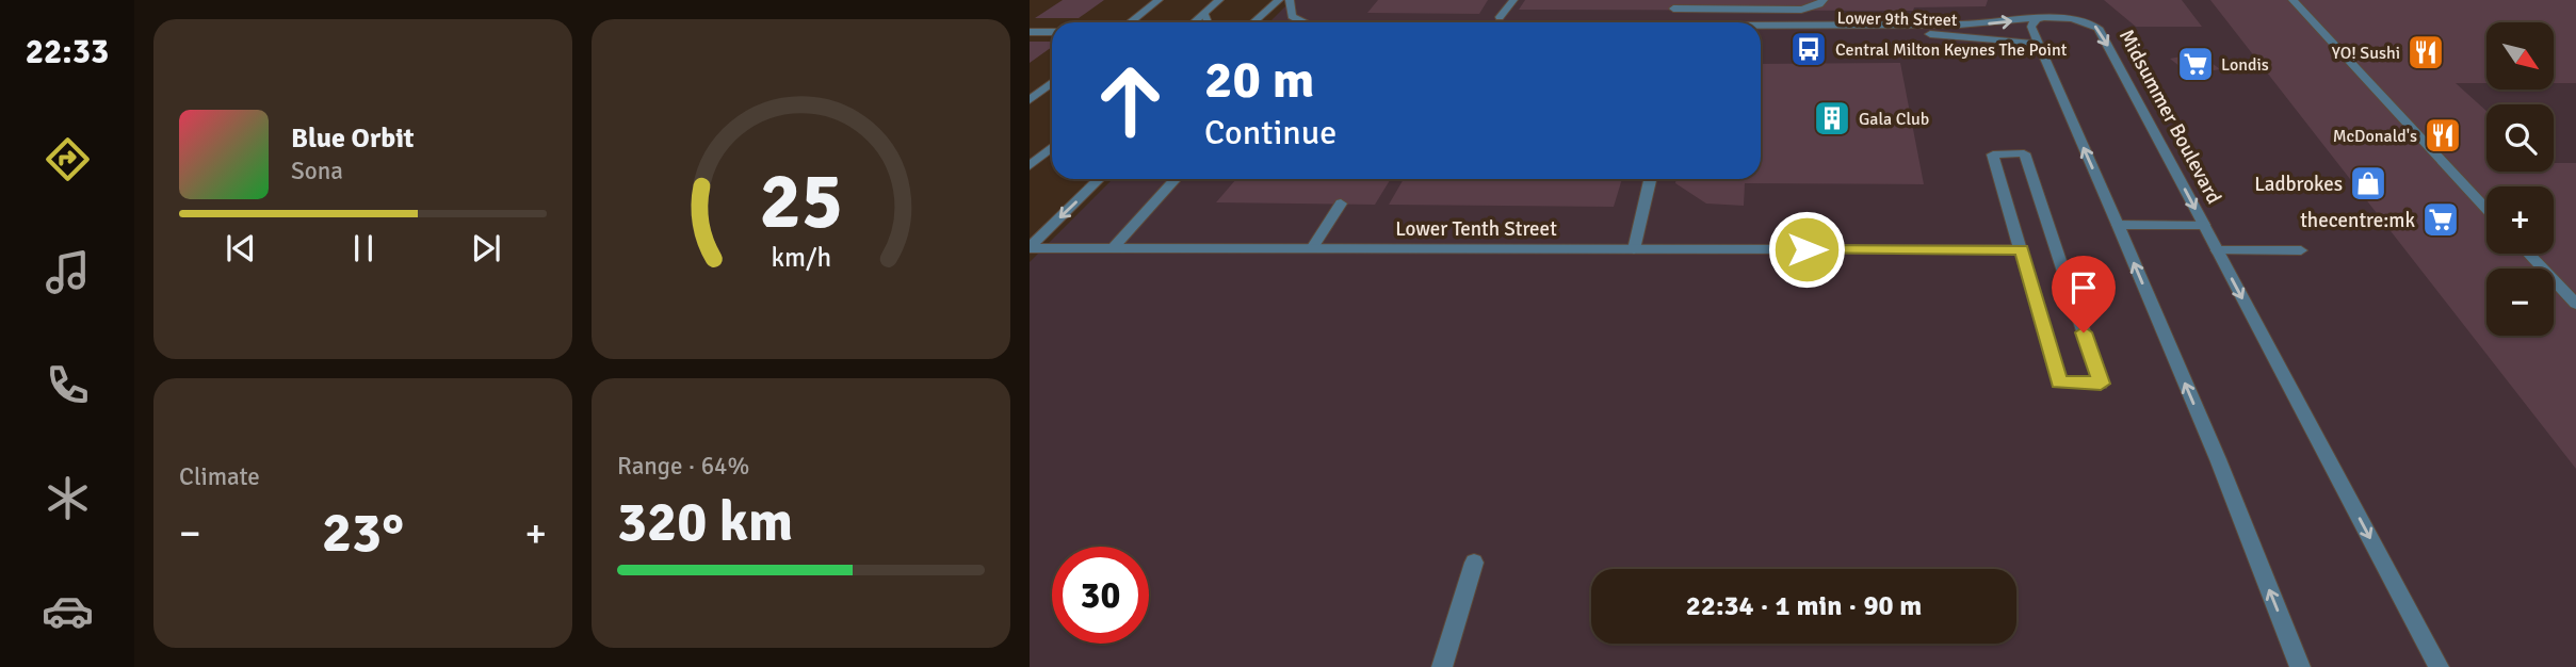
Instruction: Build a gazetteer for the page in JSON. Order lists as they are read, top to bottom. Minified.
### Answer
{"streets":{"street":["Lower 9th Street","Midsummer Boulevard","Lower Tenth Street"]},"crossings":[["Lower 9th Street","Midsummer Boulevard"]],"places":{"bus stop":["Central Milton Keynes The Point"],"restaurant":["YO! Sushi","McDonald's"],"supermarket":["Londis","thecentre:mk"],"building":["Gala Club"],"shop":["Ladbrokes"]},"north":"bottom right","page":{"tabs":"22:33","map_buttons":["+","−"],"turn":["20 m","Continue"],"song":["Blue Orbit","Sona"],"tile":["Climate",["Range · 64%","320 km"]],"heat":["−","23°","+"],"limit":"30","trip":"22:34 · 1 min · 90 m","gauge":["25","km/h"]}}
